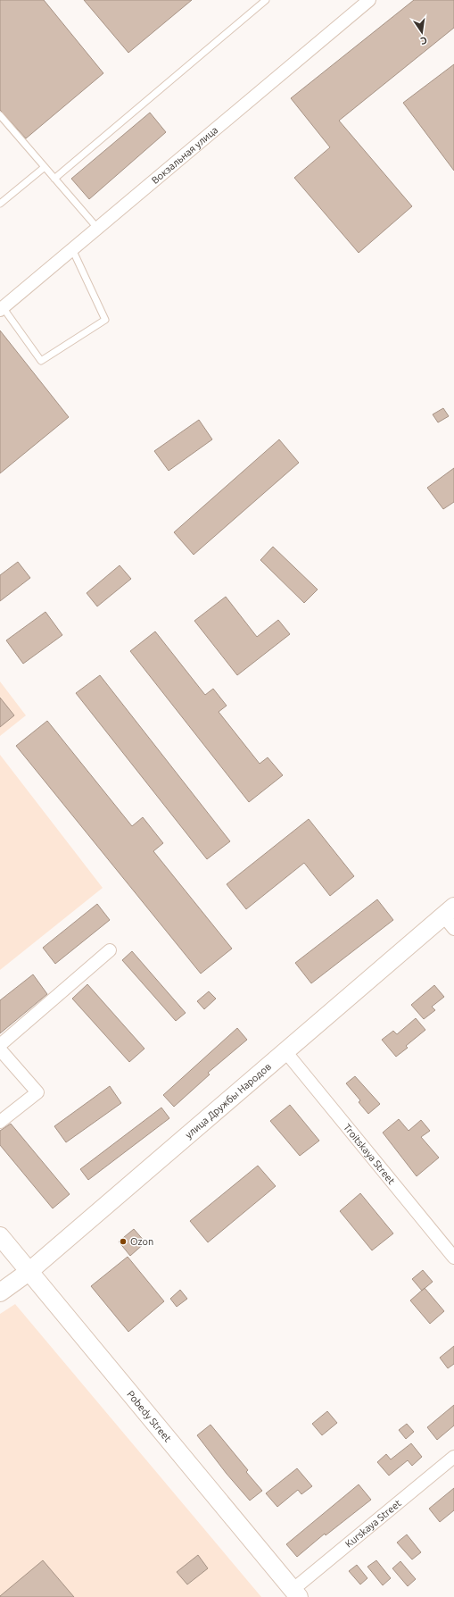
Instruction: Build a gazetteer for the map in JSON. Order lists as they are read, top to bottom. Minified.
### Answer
{"streets":{"street":["Вокзальная улица","улица Дружбы Народов","Troitskaya Street","Pobedy Street","Kurskaya Street"]},"crossings":[["улица Дружбы Народов","Troitskaya Street"],["улица Дружбы Народов","Pobedy Street"],["Pobedy Street","Kurskaya Street"]],"places":["Ozon"],"north":"bottom"}
